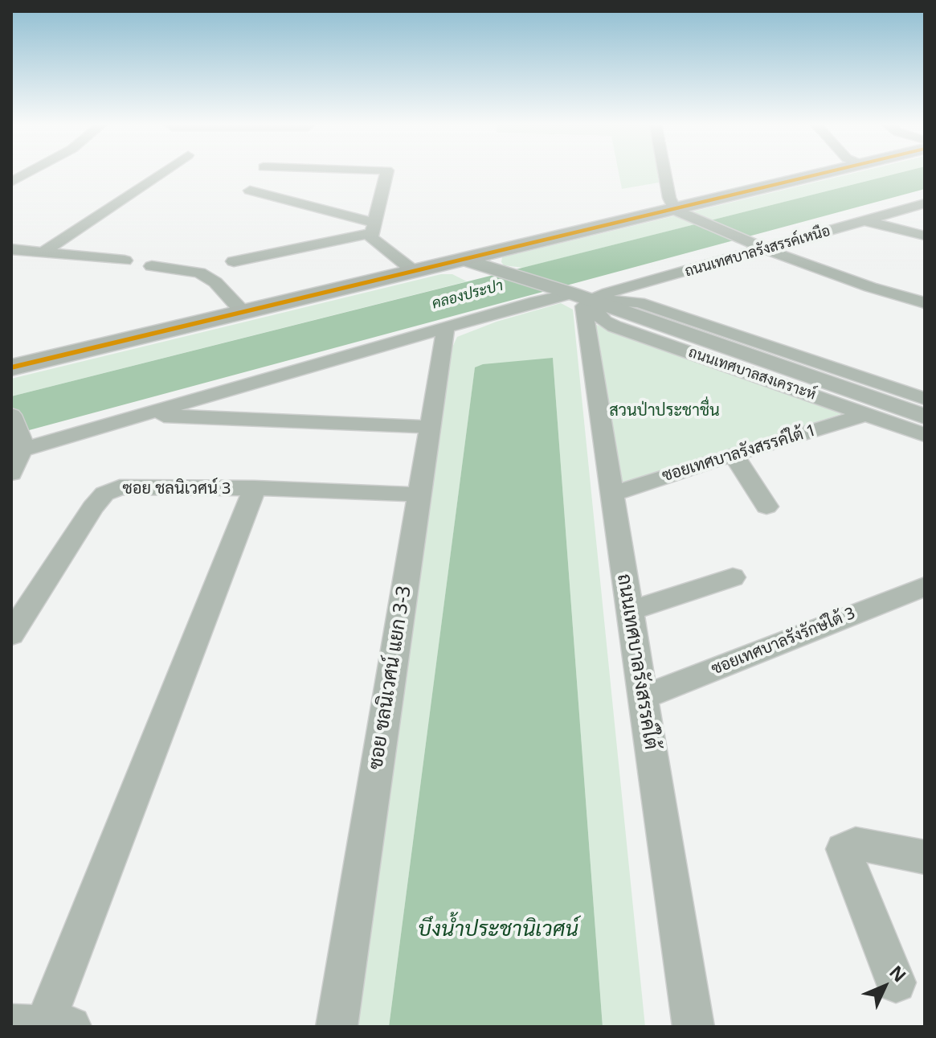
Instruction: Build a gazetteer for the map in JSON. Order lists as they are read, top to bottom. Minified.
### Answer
{"streets":{"street":["ถนนเทศบาลรังสรรค์เหนือ","ถนนเทศบาลสงเคราะห์","ซอยเทศบาลรังสรรค์ใต้ 1","ซอย ชลนิเวศน์ 3","ซอยเทศบาลรังรักษ์ใต้ 3","ถนนเทศบาลรังสรรค์ใต้","ซอย ชลนิเวศน์ แยก 3-3"]},"crossings":[["ถนนเทศบาลรังสรรค์เหนือ","ถนนเทศบาลสงเคราะห์"],["ถนนเทศบาลรังสรรค์เหนือ","ถนนเทศบาลรังสรรค์ใต้"],["ถนนเทศบาลสงเคราะห์","ซอยเทศบาลรังสรรค์ใต้ 1"],["ถนนเทศบาลสงเคราะห์","ถนนเทศบาลรังสรรค์ใต้"],["ซอยเทศบาลรังสรรค์ใต้ 1","ถนนเทศบาลรังสรรค์ใต้"],["ซอย ชลนิเวศน์ 3","ซอย ชลนิเวศน์ แยก 3-3"],["ซอยเทศบาลรังรักษ์ใต้ 3","ถนนเทศบาลรังสรรค์ใต้"]],"water":["คลองประปา","บึงน้ำประชานิเวศน์"],"parks":["สวนป่าประชาชื่น"],"north":"top right"}
